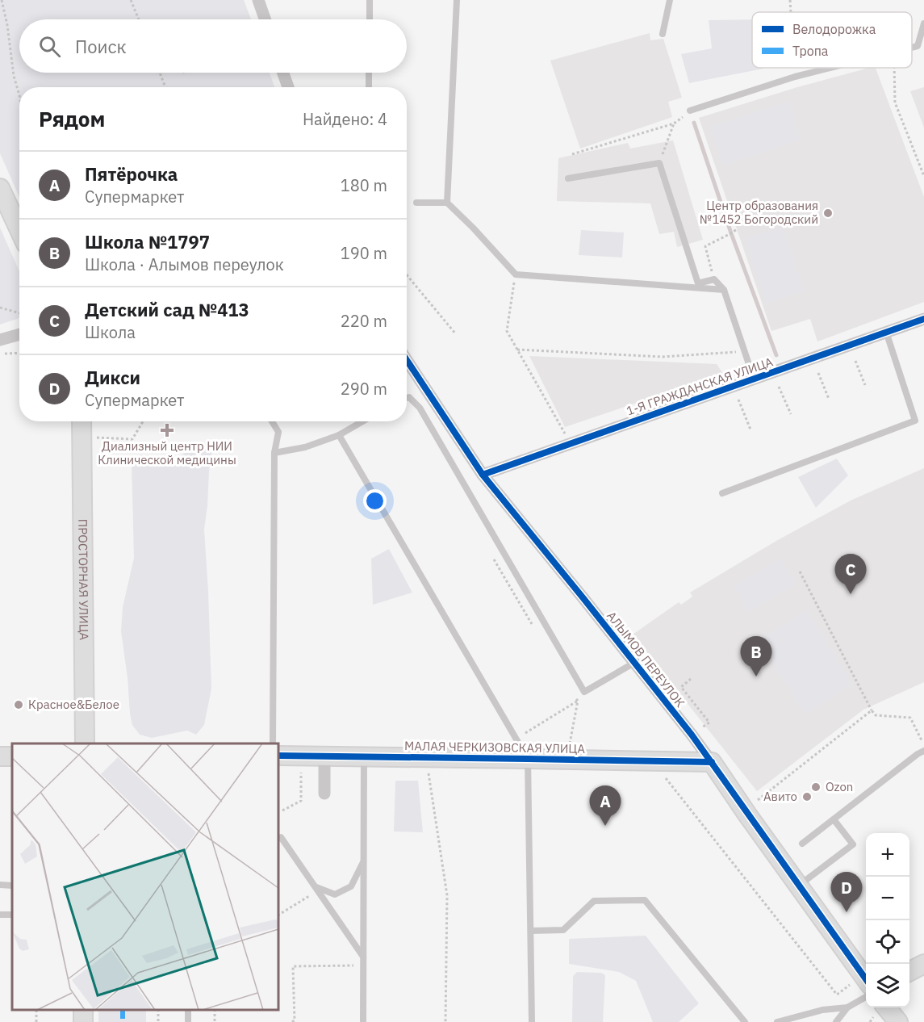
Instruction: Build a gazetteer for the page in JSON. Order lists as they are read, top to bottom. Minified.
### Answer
{"streets":{"street":["1-Я ГРАЖДАНСКАЯ УЛИЦА","ПРОСТОРНАЯ УЛИЦА","АЛЫМОВ ПЕРЕУЛОК","МАЛАЯ ЧЕРКИЗОВСКАЯ УЛИЦА"]},"crossings":[["1-Я ГРАЖДАНСКАЯ УЛИЦА","АЛЫМОВ ПЕРЕУЛОК"],["АЛЫМОВ ПЕРЕУЛОК","МАЛАЯ ЧЕРКИЗОВСКАЯ УЛИЦА"]],"places":{"other":["Центр образования №1452 Богородский","Красное&Белое","Ozon","Авито"],"health":["Диализный центр НИИ Клинической медицины"]},"legend":["Велодорожка","Тропа"],"page":{"search":"Поиск","heading":["Рядом","Найдено: 4"],"list":[{"mark":"A","name":"Пятёрочка","note":"Супермаркет","value":"180 m"},{"mark":"B","name":"Школа №1797","note":"Школа · Алымов переулок","value":"190 m"},{"mark":"C","name":"Детский сад №413","note":"Школа","value":"220 m"},{"mark":"D","name":"Дикси","note":"Супермаркет","value":"290 m"}],"pins":["C","B","A","D"],"map_buttons":["+","−"]}}
